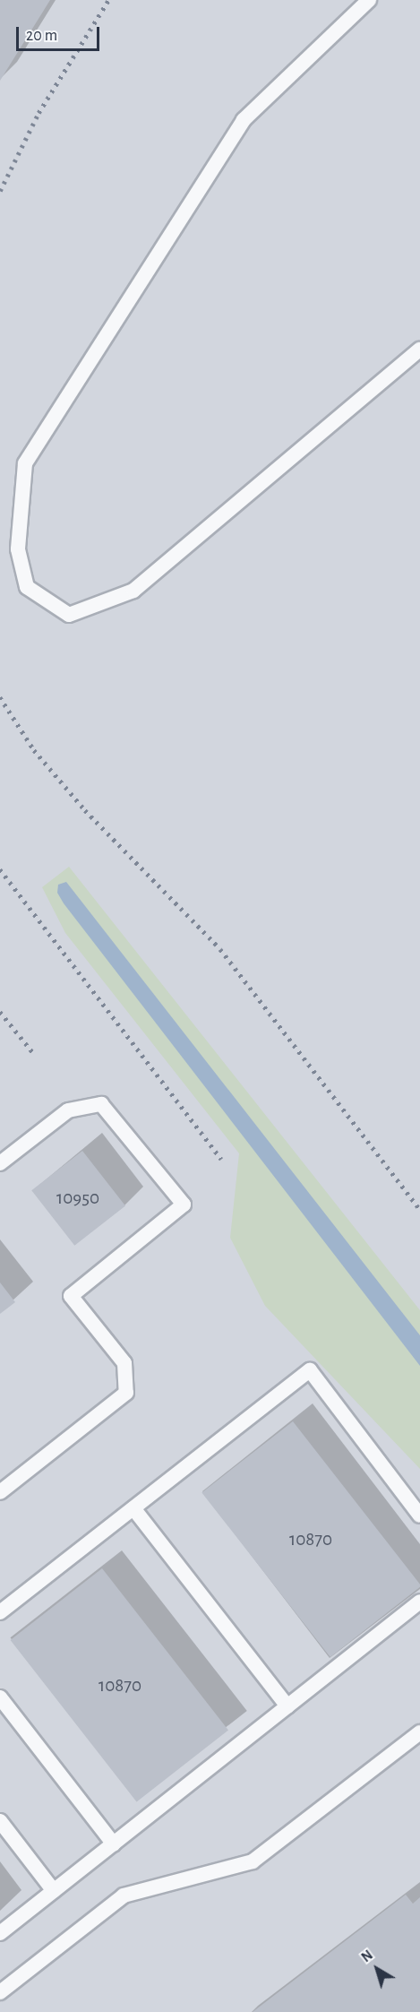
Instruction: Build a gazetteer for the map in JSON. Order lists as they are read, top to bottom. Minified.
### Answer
{"house_numbers":["10950","10870","10870"],"scale_bar":"20 m","north":"top left"}
